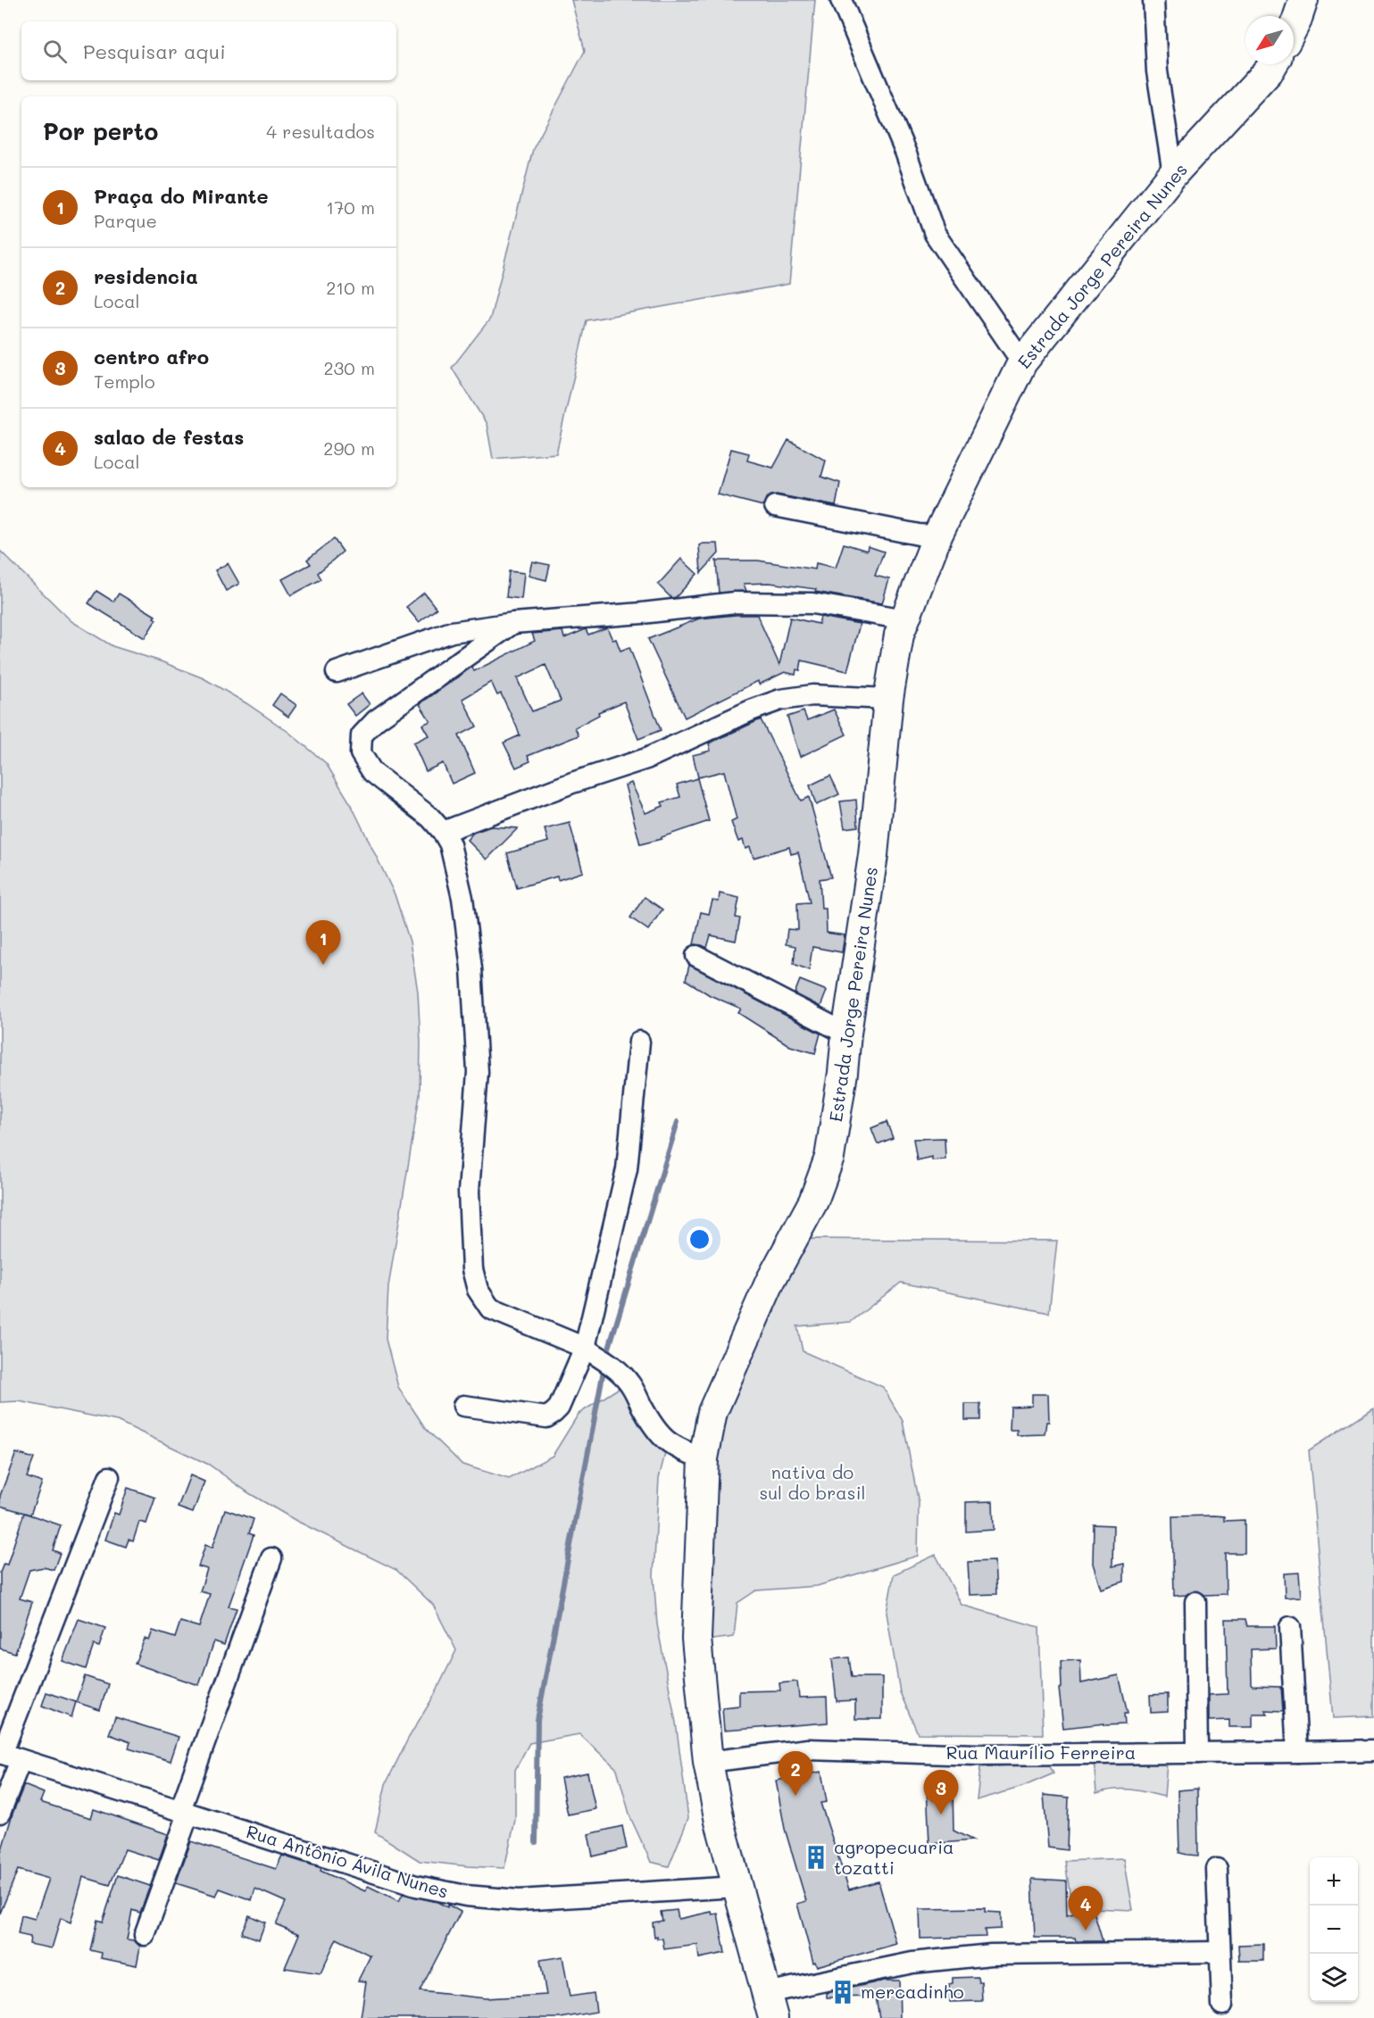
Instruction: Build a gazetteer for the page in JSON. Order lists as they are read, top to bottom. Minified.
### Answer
{"streets":{"street":["Estrada Jorge Pereira Nunes","Rua Maurílio Ferreira","Rua Antônio Ávila Nunes"]},"crossings":[["Estrada Jorge Pereira Nunes","Rua Maurílio Ferreira"],["Estrada Jorge Pereira Nunes","Rua Antônio Ávila Nunes"]],"parks":["nativa do sul do brasil"],"places":{"building":["agropecuaria tozatti","mercadinho"]},"north":"bottom left","page":{"search":"Pesquisar aqui","heading":["Por perto","4 resultados"],"list":[{"mark":"1","name":"Praça do Mirante","note":"Parque","value":"170 m"},{"mark":"2","name":"residencia","note":"Local","value":"210 m"},{"mark":"3","name":"centro afro","note":"Templo","value":"230 m"},{"mark":"4","name":"salao de festas","note":"Local","value":"290 m"}],"pins":["1","2","3","4"],"map_buttons":["+","−"]}}
